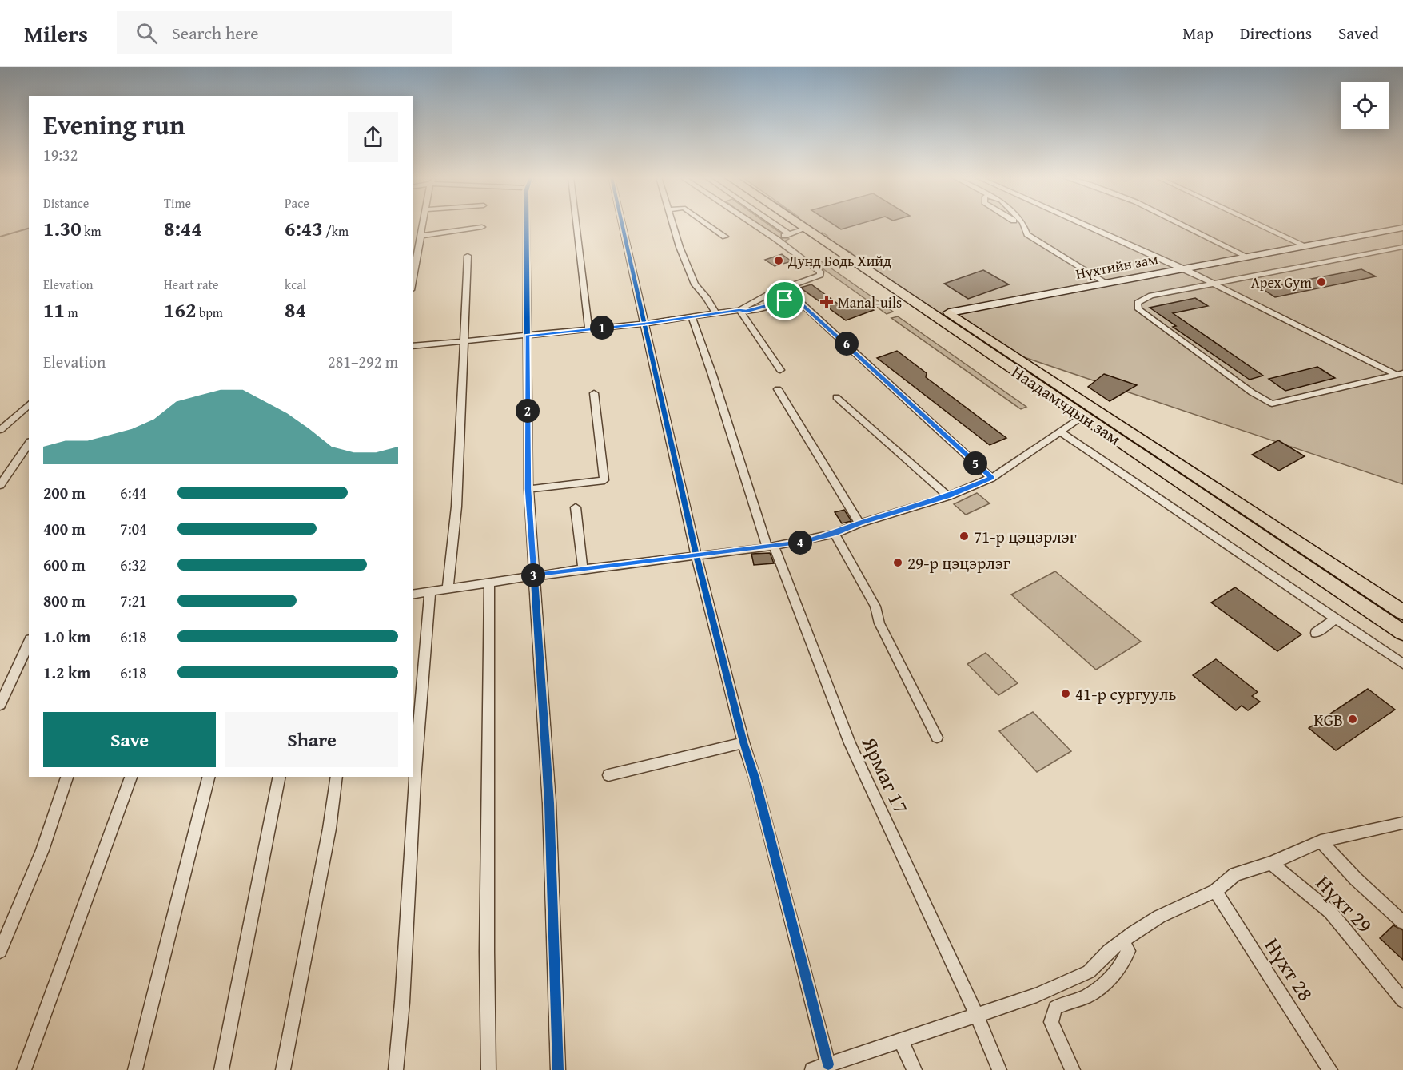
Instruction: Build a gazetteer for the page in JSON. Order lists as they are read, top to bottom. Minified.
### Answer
{"streets":{"highway":["Наадамчдын зам"],"main road":["Нүхтийн зам"],"street":["Ярмаг 17","Нүхт 29","Нүхт 28"]},"crossings":[["Нүхтийн зам","Наадамчдын зам"]],"places":{"other":["Дунд Бодь Хийд","Apex Gym","71-р цэцэрлэг","29-р цэцэрлэг","41-р сургууль","KGB"],"health":["Manal-uils"]},"page":{"header":"Milers","search":"Search here","nav":["Map","Directions","Saved"],"heading":["Evening run","19:32"],"stats":[["Distance","1.30 km"],["Time","8:44"],["Pace","6:43 /km"],["Elevation","11 m"],["Heart rate","162 bpm"],["kcal","84"]],"pins":["1","6","2","5","4","3"],"chart":["Elevation","281–292 m"],"list":[{"name":"200 m","note":"6:44"},{"name":"400 m","note":"7:04"},{"name":"600 m","note":"6:32"},{"name":"800 m","note":"7:21"},{"name":"1.0 km","note":"6:18"},{"name":"1.2 km","note":"6:18"}],"buttons":["Save","Share"]}}
